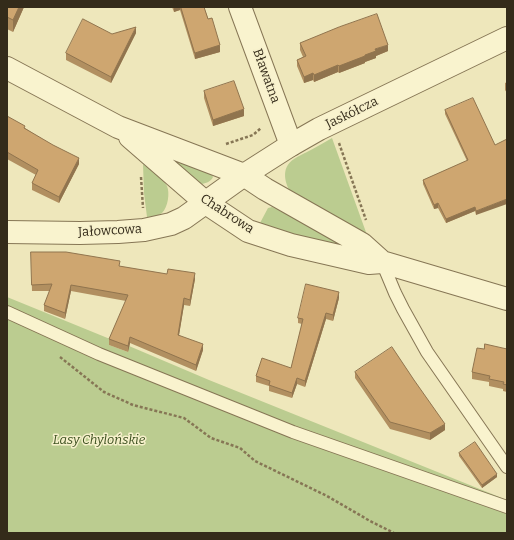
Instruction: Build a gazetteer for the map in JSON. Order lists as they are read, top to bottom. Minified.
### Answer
{"streets":{"street":["Bławatna","Jaskółcza","Chabrowa","Jałowcowa"]},"crossings":[["Bławatna","Jaskółcza"],["Jaskółcza","Chabrowa"],["Jaskółcza","Jałowcowa"],["Chabrowa","Jałowcowa"]],"parks":["Lasy Chylońskie"]}
